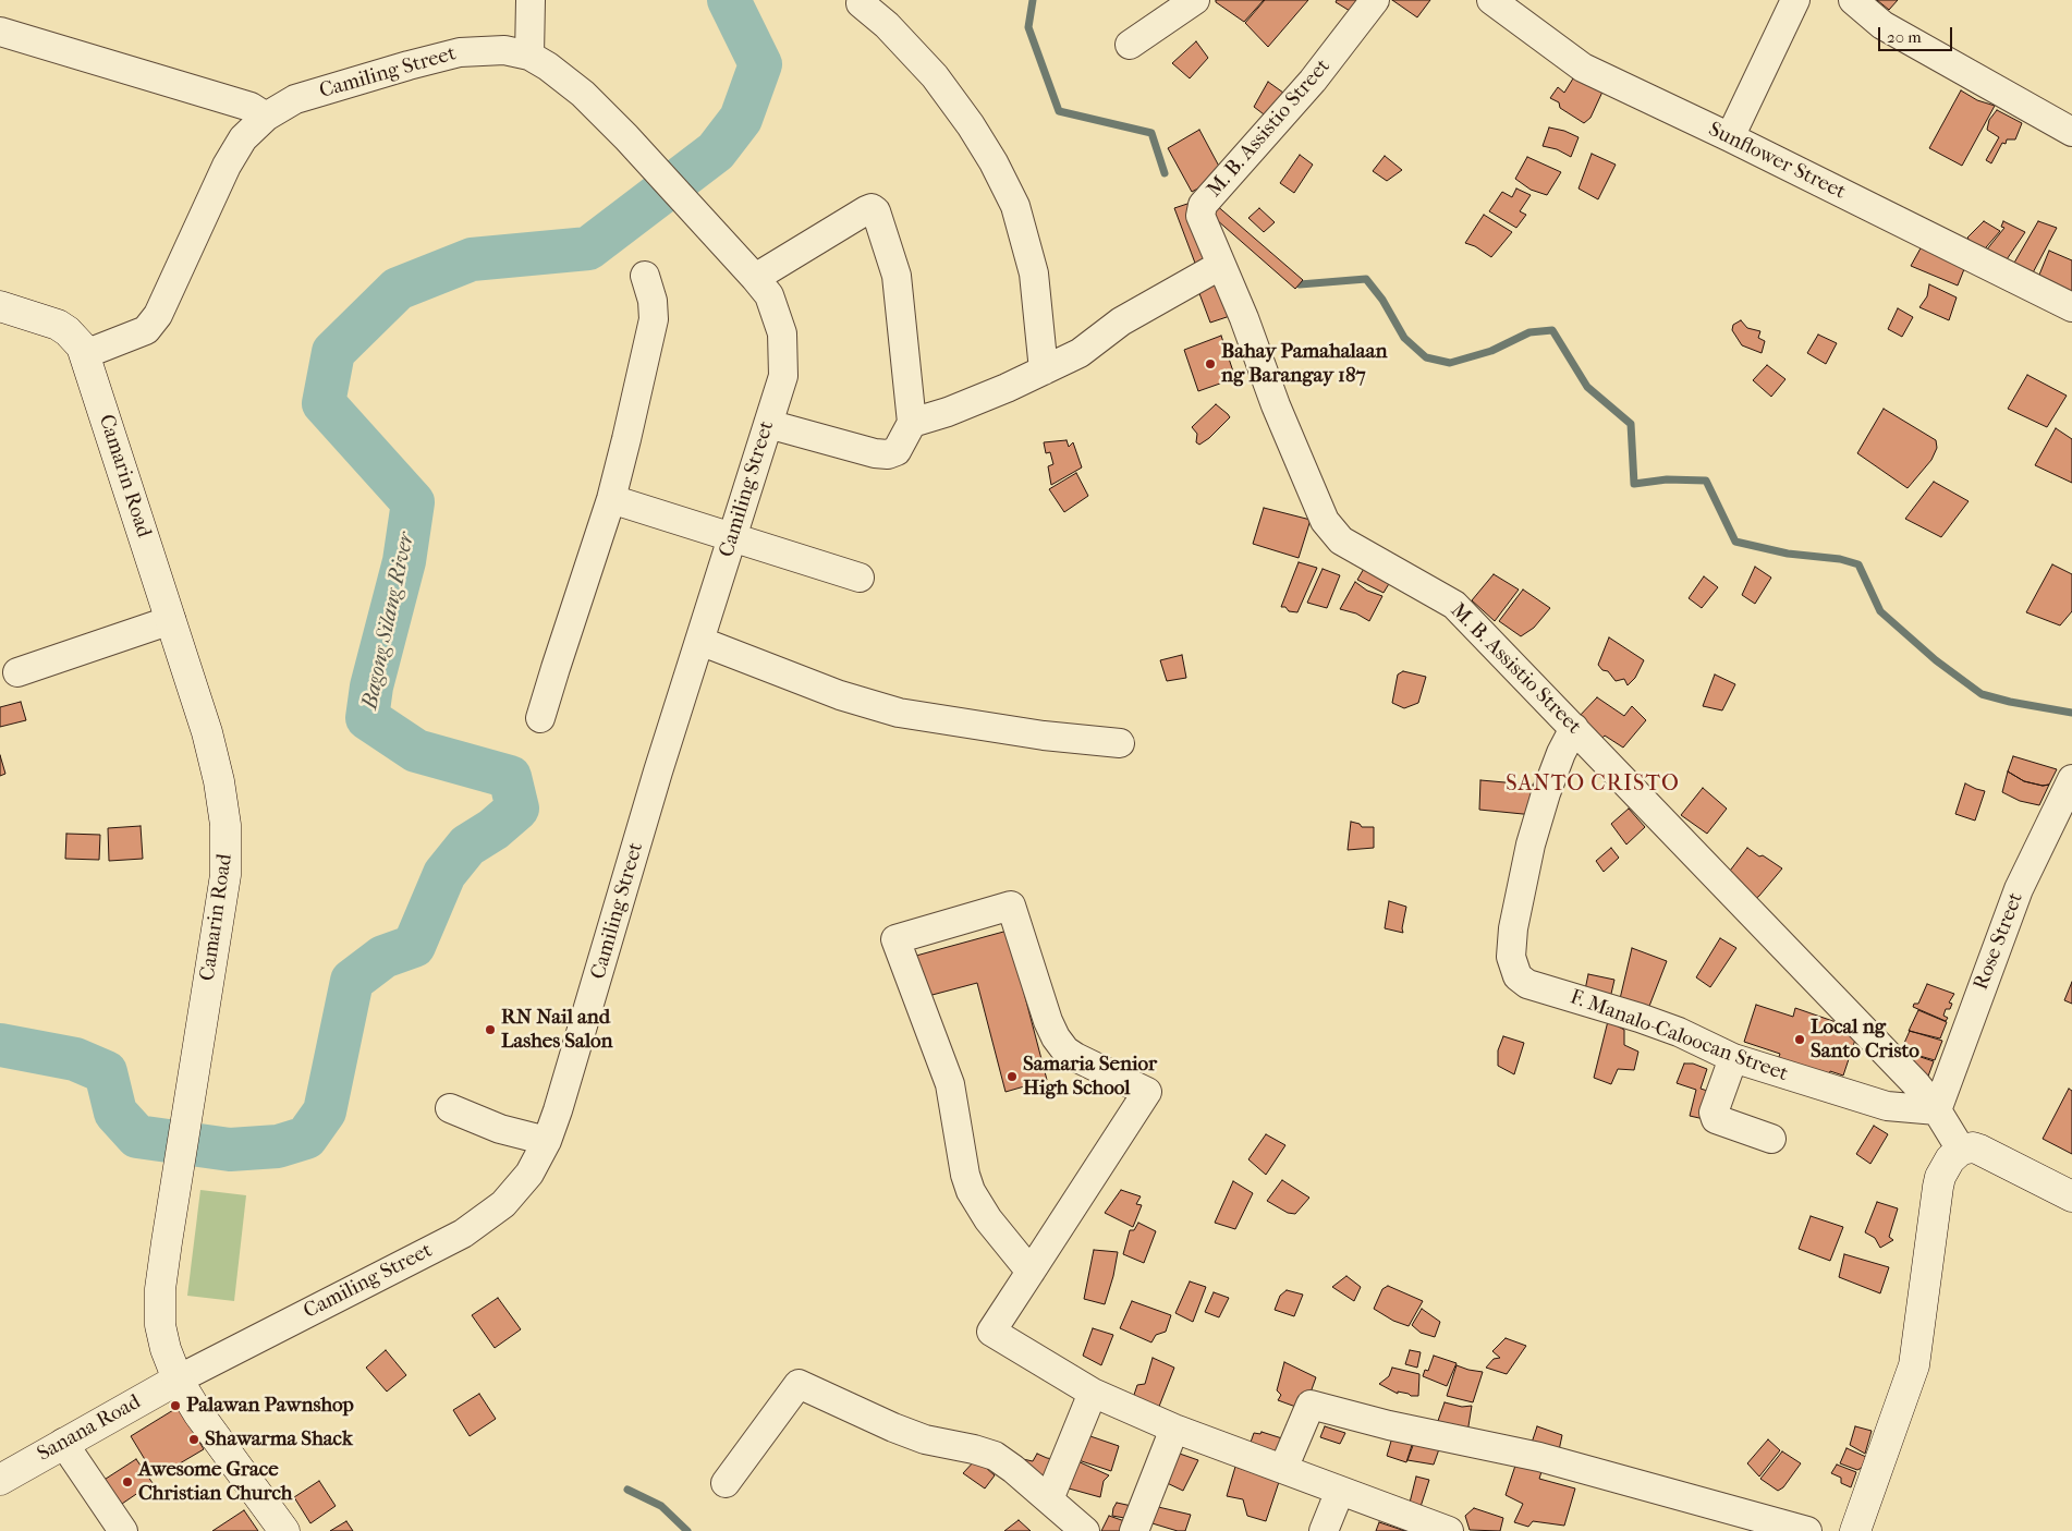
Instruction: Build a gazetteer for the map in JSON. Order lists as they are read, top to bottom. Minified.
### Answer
{"streets":{"main road":["Camarin Road","Sanana Road"],"street":["Camiling Street","M. B. Assistio Street","Sunflower Street","Rose Street","F. Manalo-Caloocan Street"]},"crossings":[["Camiling Street","Camarin Road"],["Camiling Street","Sanana Road"],["M. B. Assistio Street","Rose Street"],["M. B. Assistio Street","F. Manalo-Caloocan Street"],["Camarin Road","Sanana Road"],["Rose Street","F. Manalo-Caloocan Street"]],"districts":["SANTO CRISTO"],"water":["Bagong Silang River"],"places":["Bahay Pamahalaan ng Barangay 187","RN Nail and Lashes Salon","Local ng Santo Cristo","Samaria Senior High School","Palawan Pawnshop","Shawarma Shack","Awesome Grace Christian Church"],"scale_bar":"20 m"}
